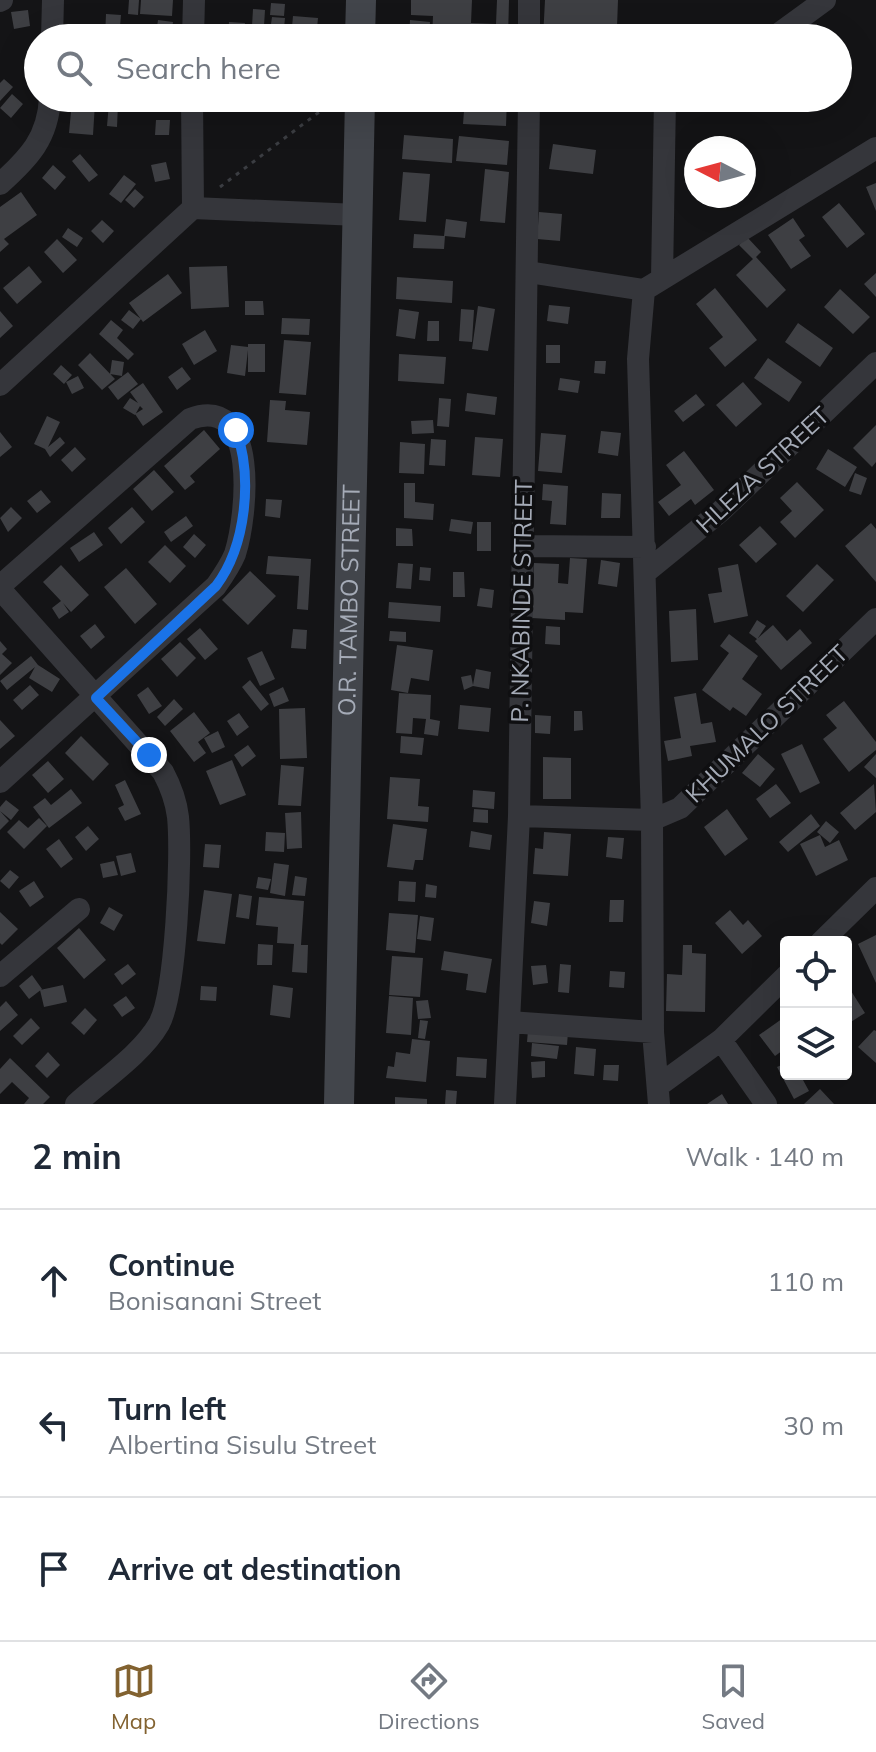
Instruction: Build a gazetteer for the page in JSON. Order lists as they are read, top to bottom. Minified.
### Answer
{"streets":{"street":["HLEZA STREET","O.R. TAMBO STREET","P. NKABINDE STREET","KHUMALO STREET"]},"north":"left","page":{"search":"Search here","heading":["2 min","Walk · 140 m"],"list":[["Continue","Bonisanani Street","110 m"],["Turn left","Albertina Sisulu Street","30 m"],"Arrive at destination"],"nav":["Map","Directions","Saved"]}}
